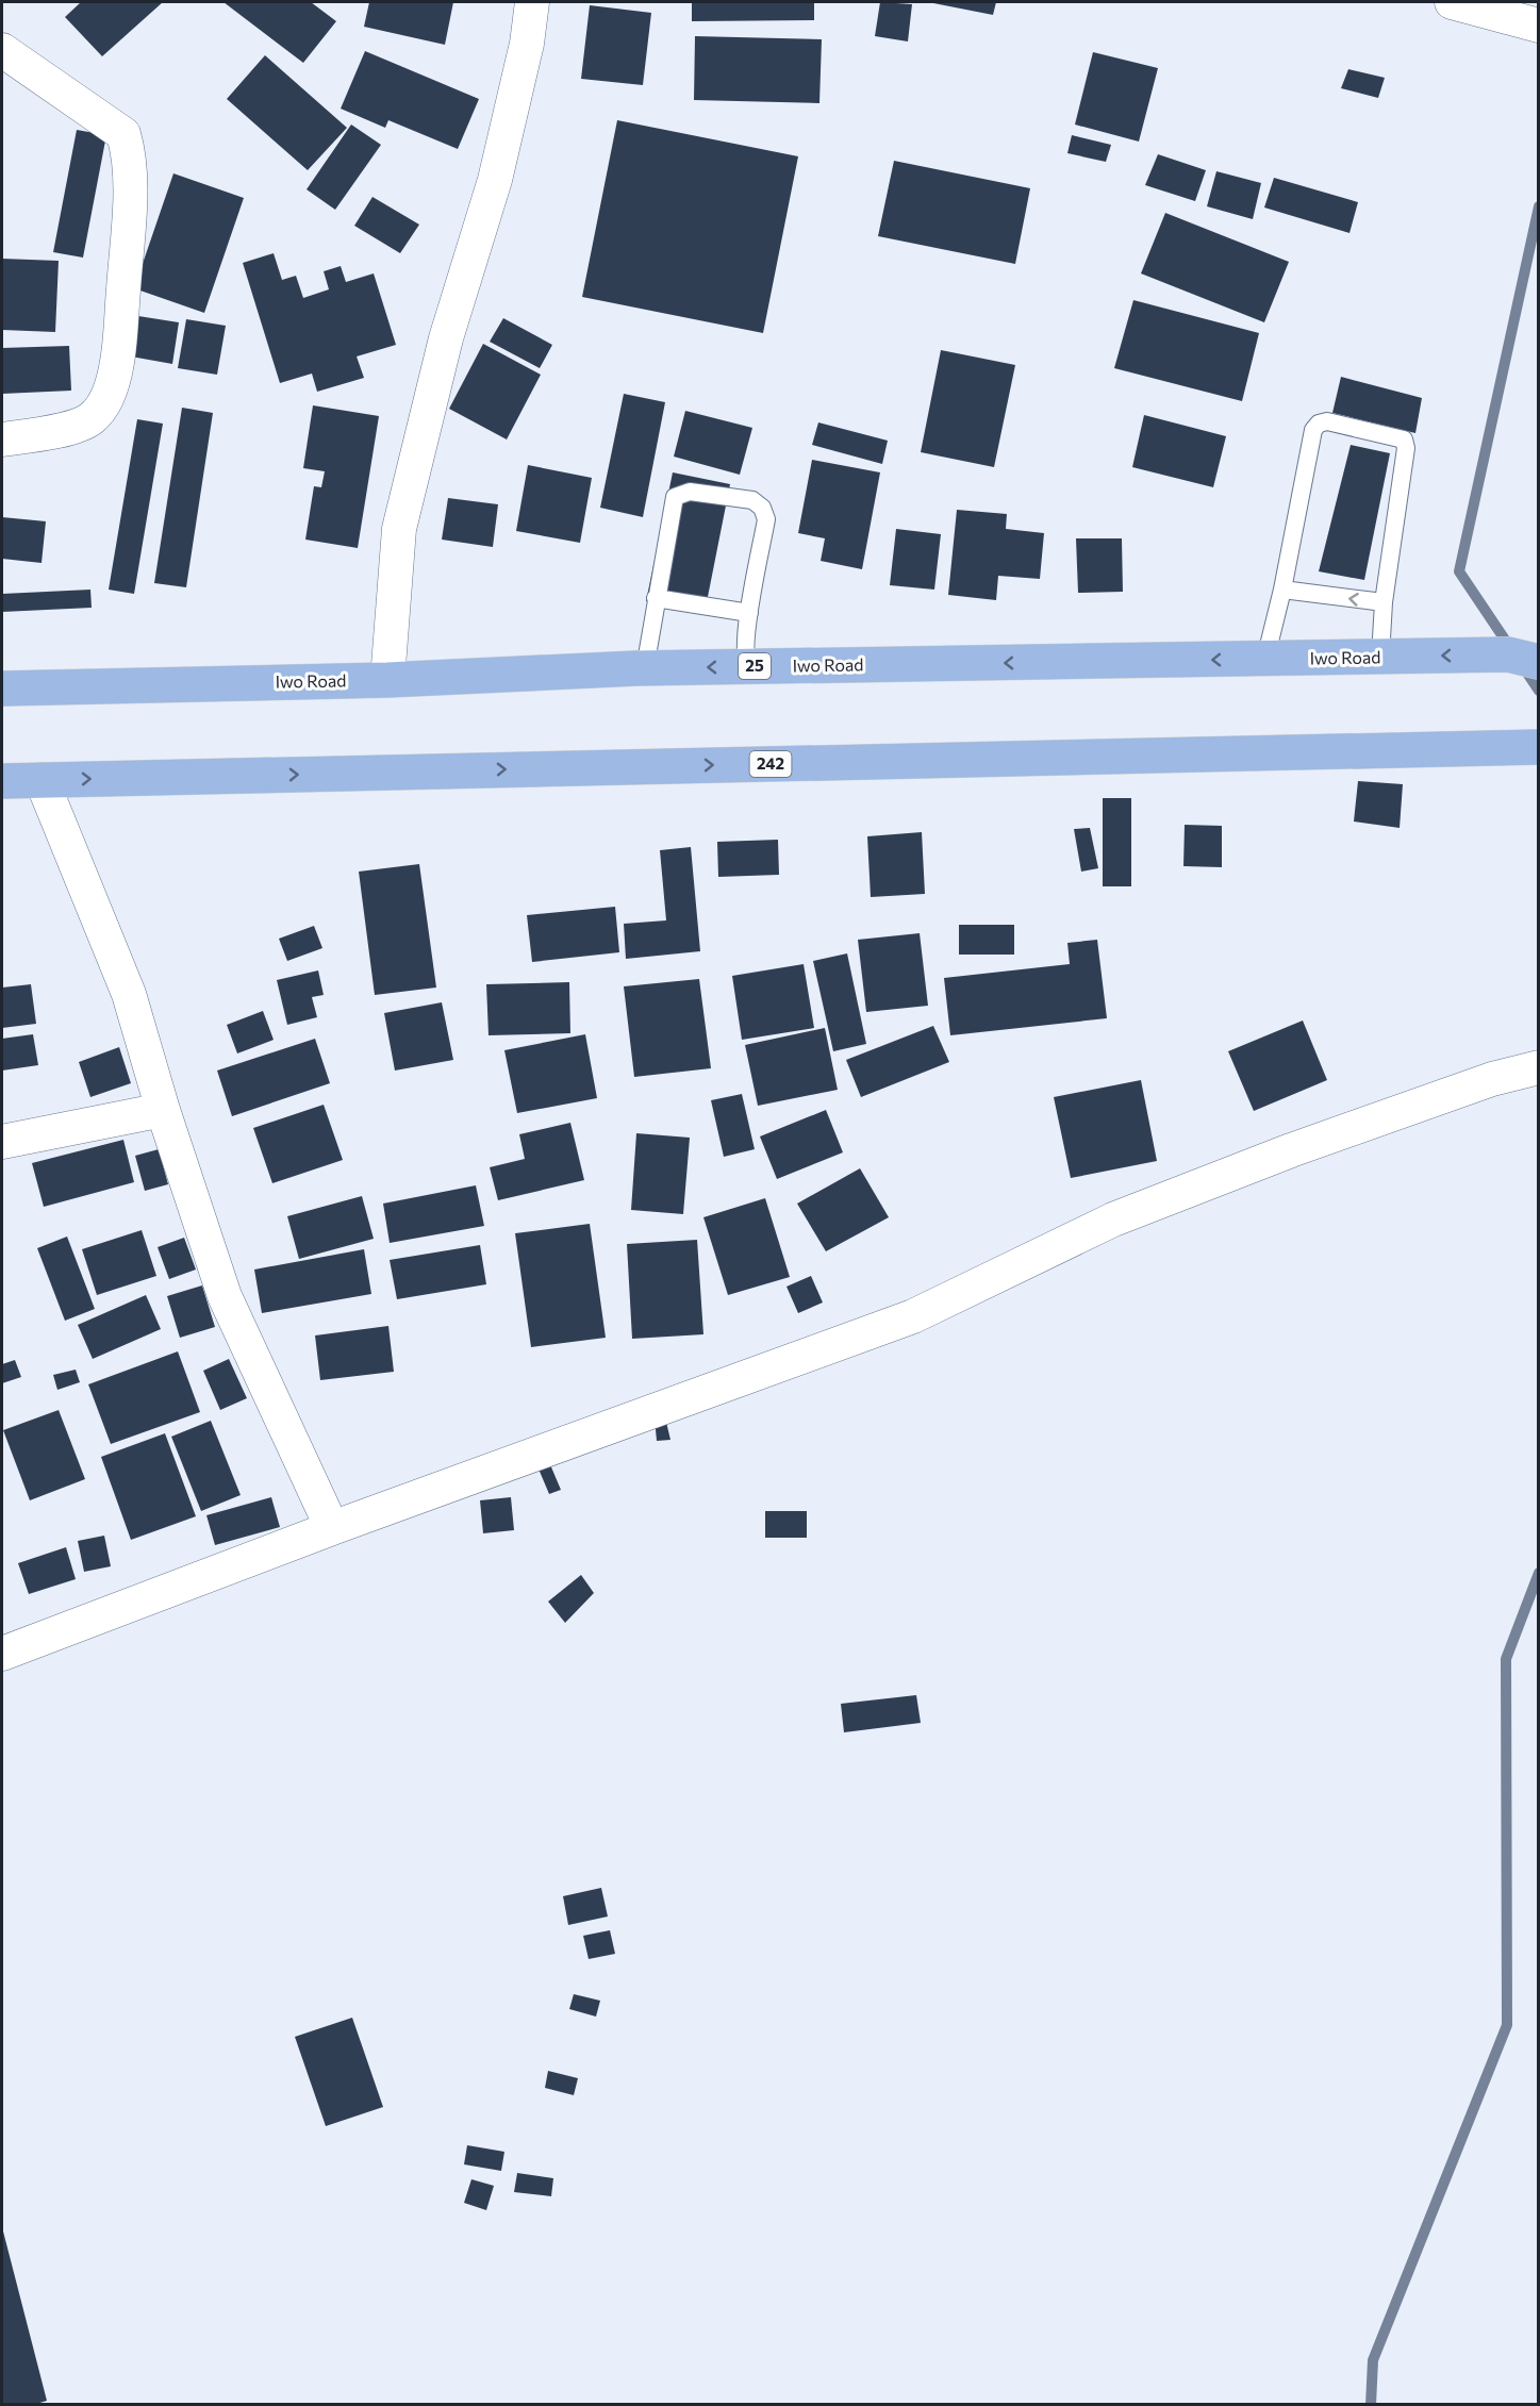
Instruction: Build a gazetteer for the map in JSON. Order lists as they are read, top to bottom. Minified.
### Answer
{"streets":{"main road":["Iwo Road","25","242"]}}
